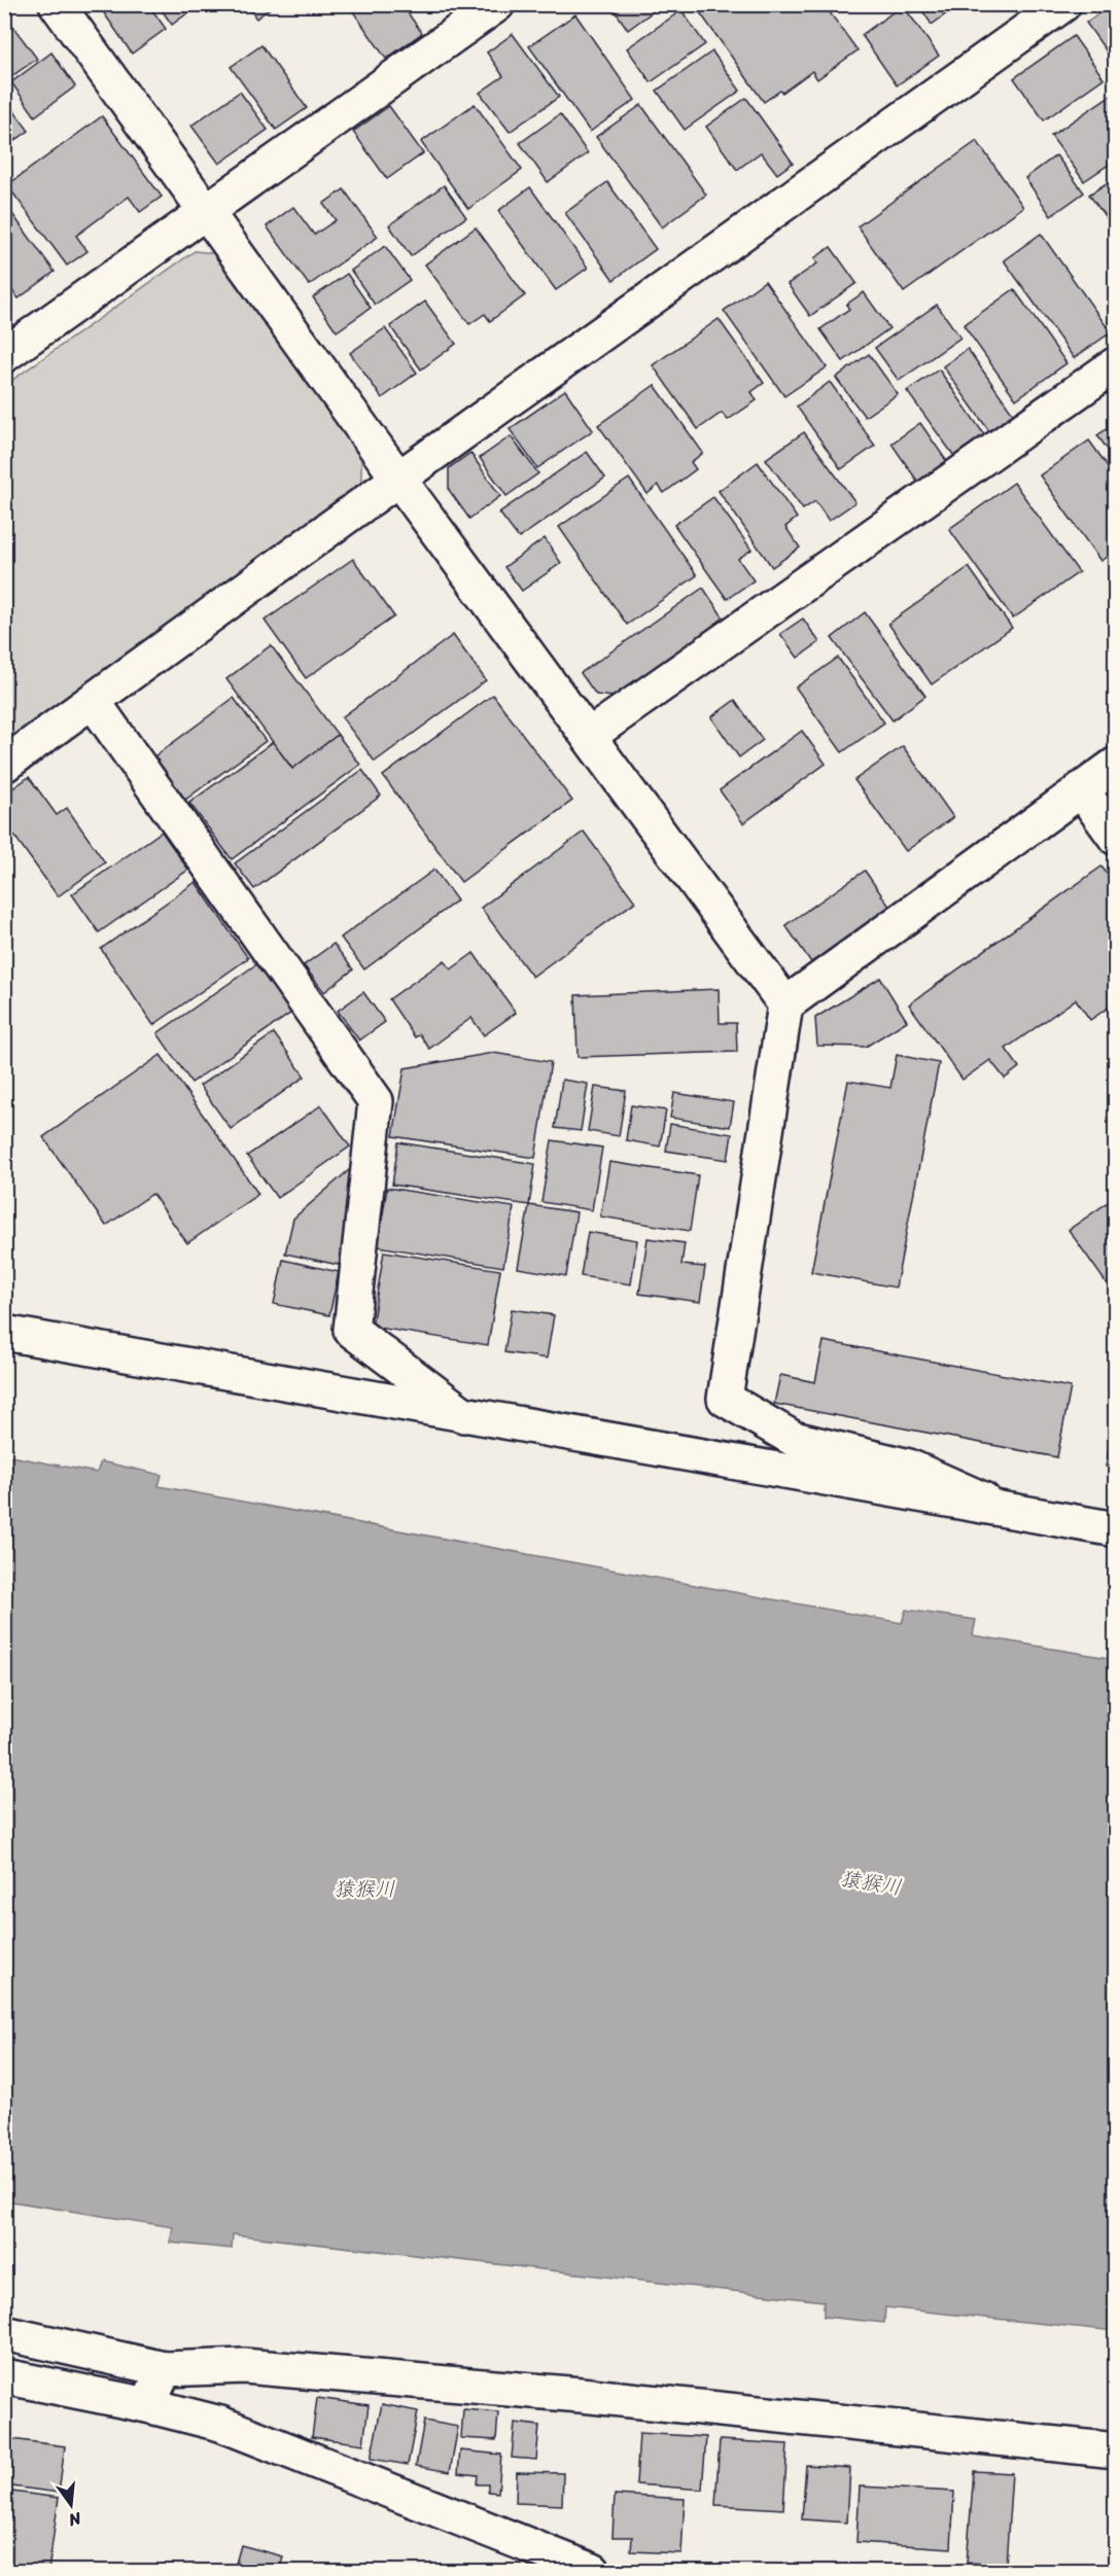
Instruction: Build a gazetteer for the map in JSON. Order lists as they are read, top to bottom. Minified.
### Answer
{"water":["猿猴川"],"north":"bottom"}
